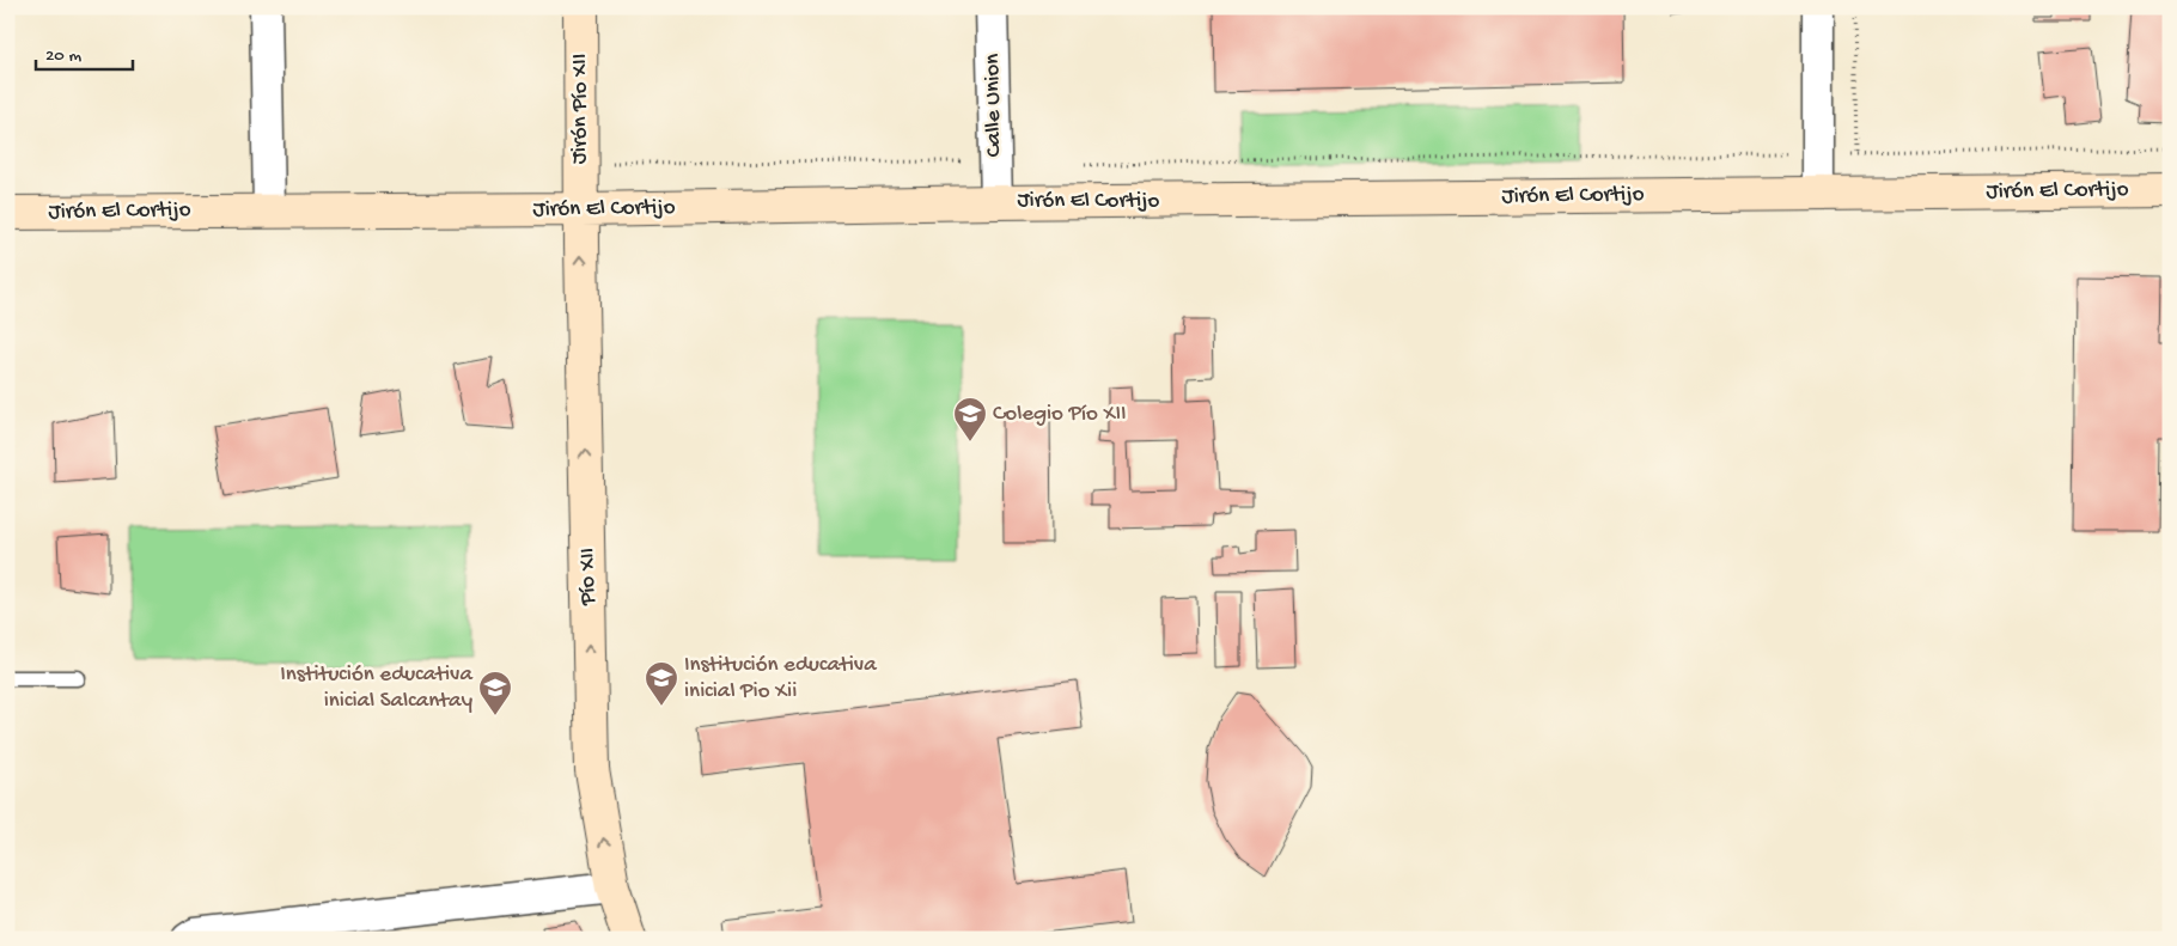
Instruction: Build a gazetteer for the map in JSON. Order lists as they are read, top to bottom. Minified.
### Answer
{"streets":{"street":["Calle Union","Jirón Pío XII","Jirón El Cortijo","Pío XII"]},"crossings":[["Calle Union","Jirón El Cortijo"],["Jirón Pío XII","Jirón El Cortijo"],["Jirón Pío XII","Pío XII"],["Jirón El Cortijo","Pío XII"]],"one_way":["Pío XII"],"places":{"school or university":["Colegio Pío XII","Institución educativa inicial Pio Xii","Institución educativa inicial Salcantay"]},"scale_bar":"20 m"}
